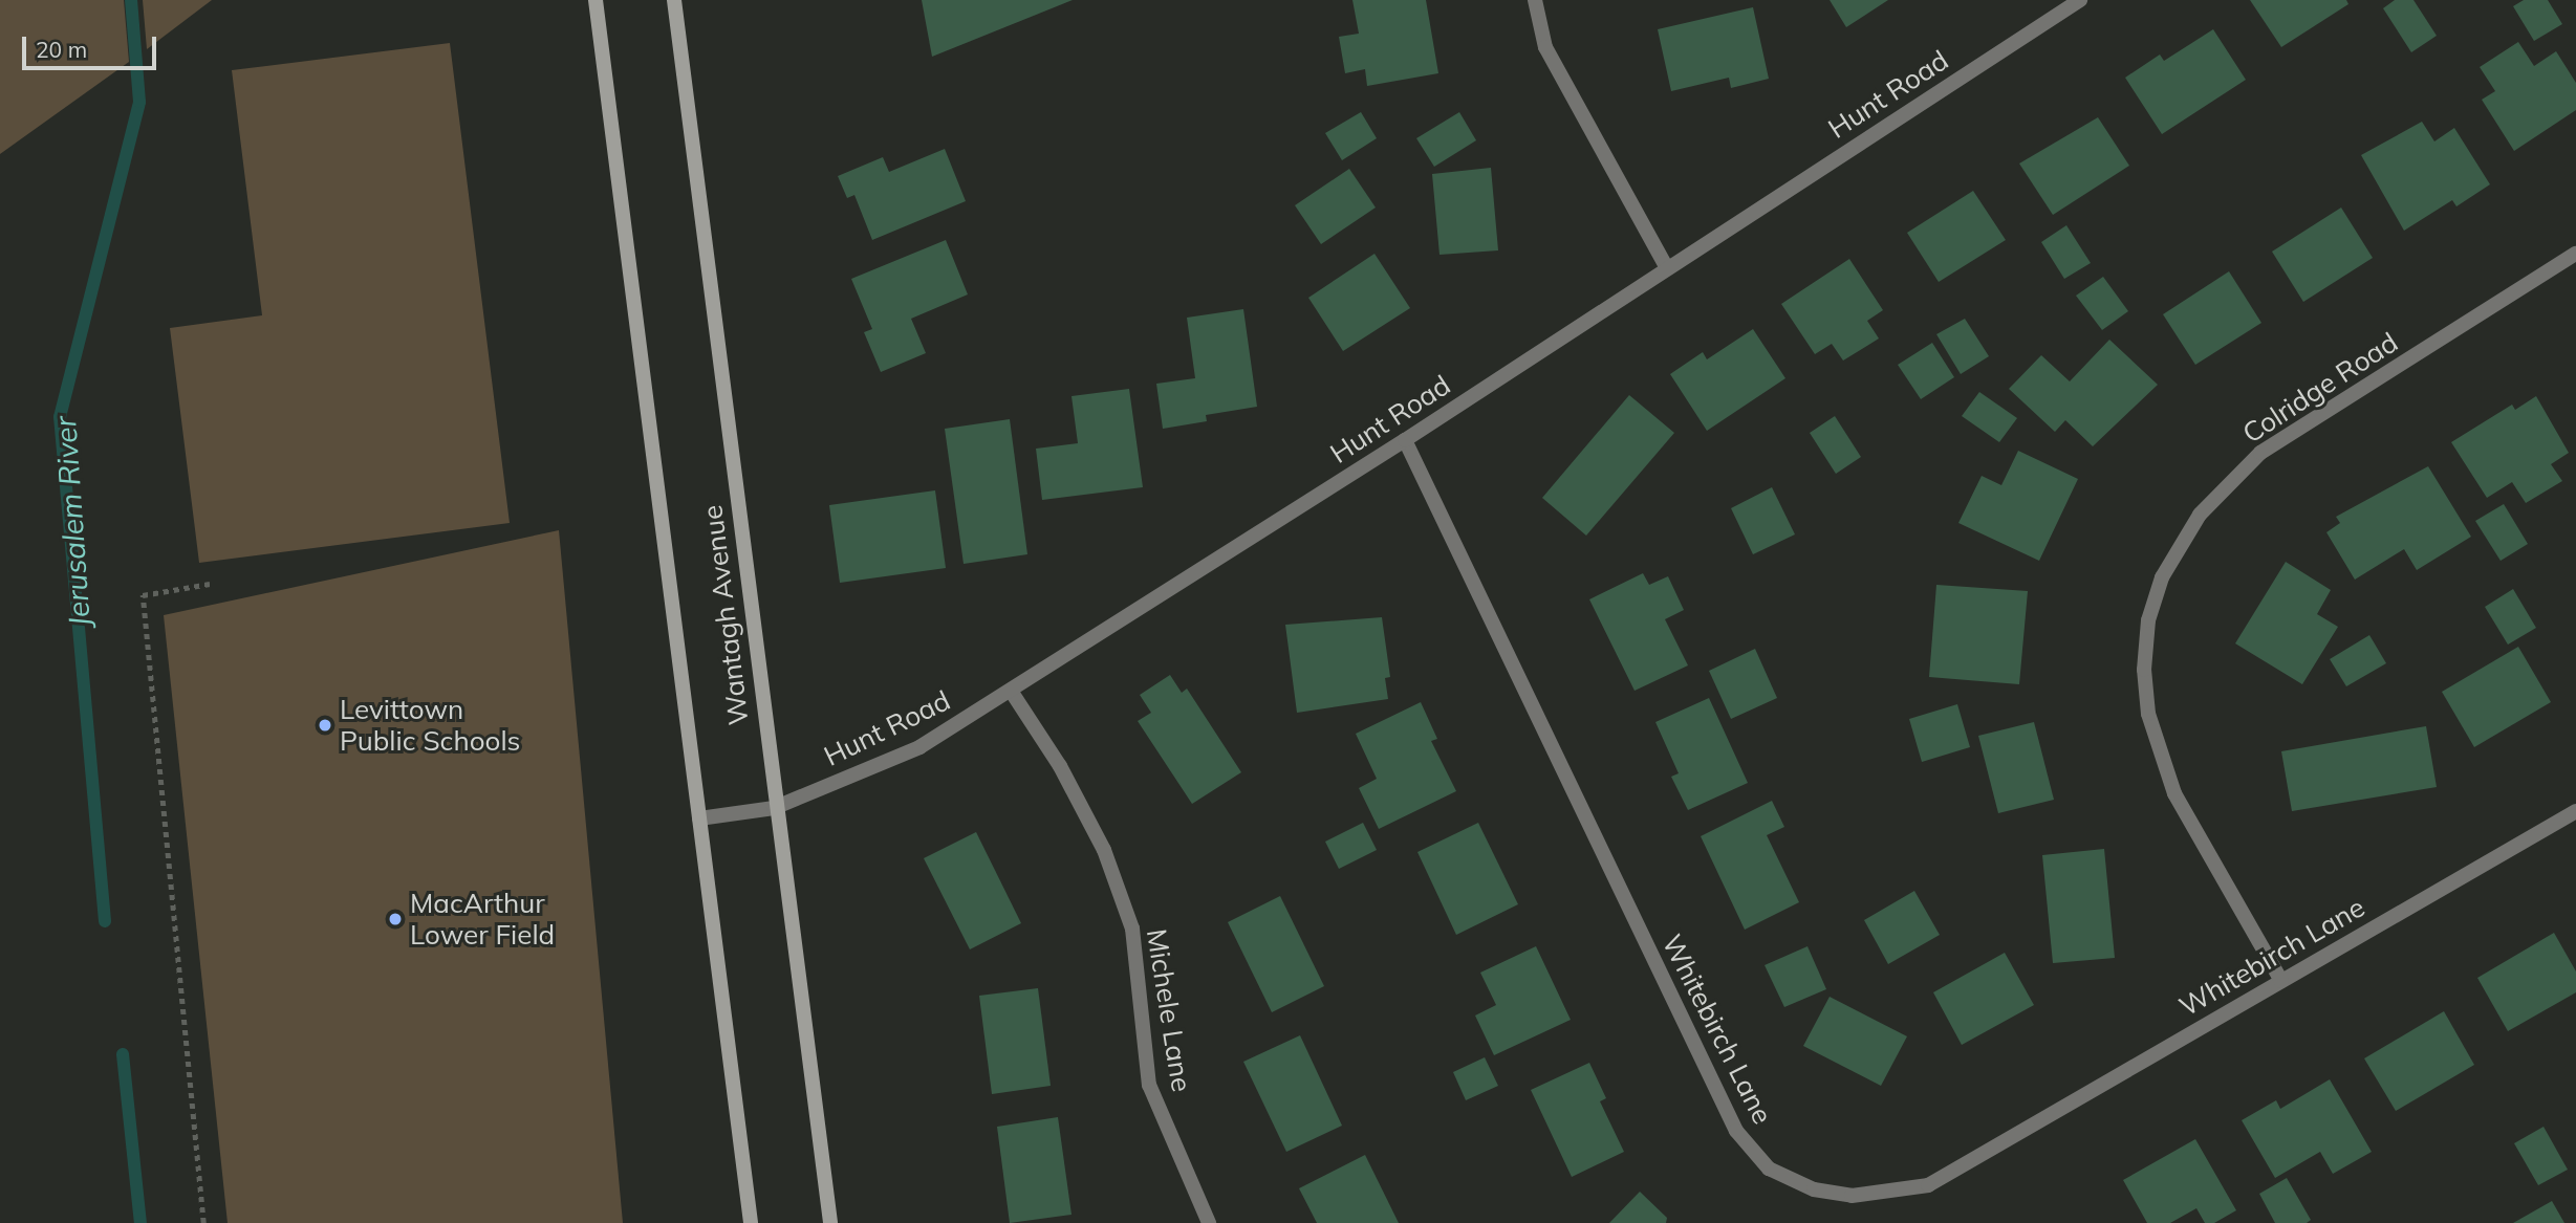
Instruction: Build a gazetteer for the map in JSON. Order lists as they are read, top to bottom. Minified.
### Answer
{"streets":{"main road":["Wantagh Avenue"],"street":["Hunt Road","Colridge Road","Whitebirch Lane","Michele Lane"]},"crossings":[["Hunt Road","Wantagh Avenue"],["Hunt Road","Whitebirch Lane"],["Hunt Road","Michele Lane"],["Colridge Road","Whitebirch Lane"]],"water":["Jerusalem River"],"places":["Levittown Public Schools","MacArthur Lower Field"],"scale_bar":"20 m"}
